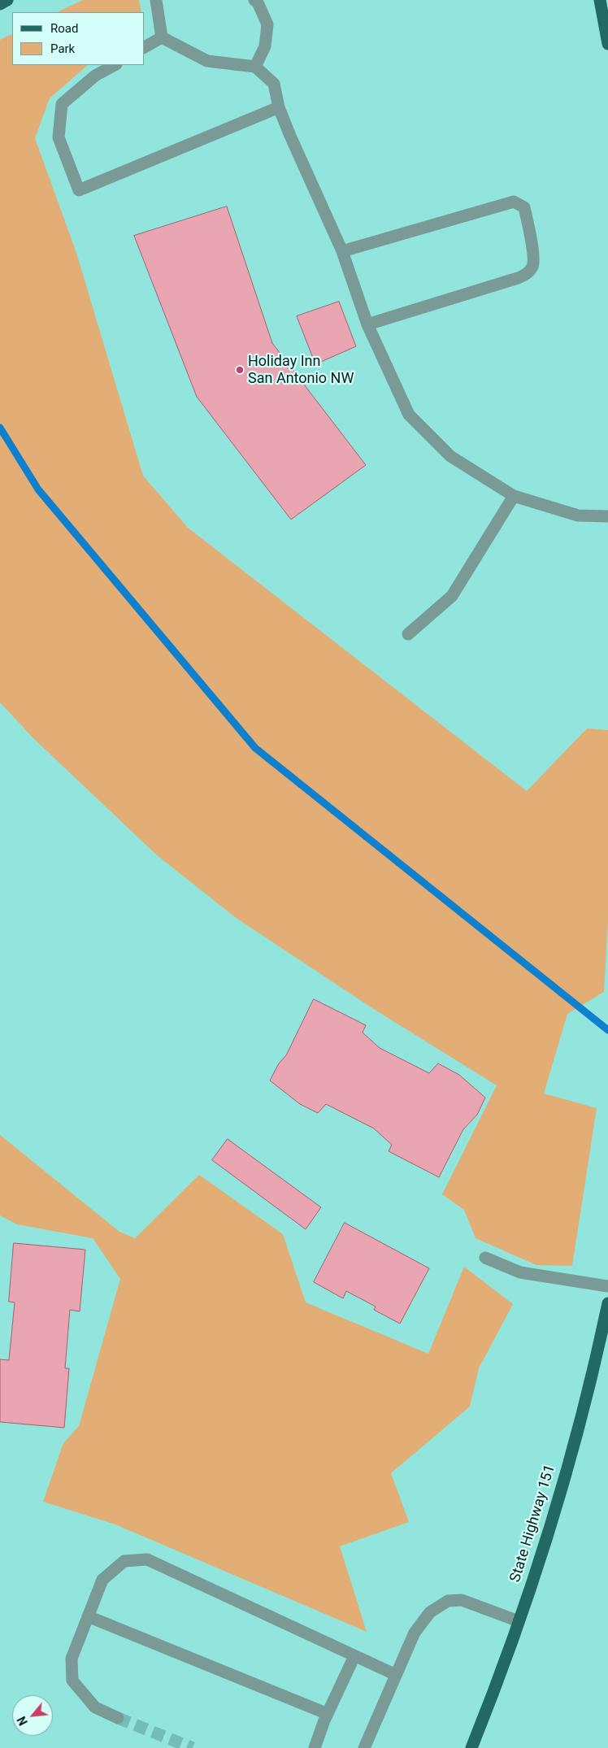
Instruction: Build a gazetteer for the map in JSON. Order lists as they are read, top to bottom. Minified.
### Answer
{"streets":{"main road":["State Highway 151"]},"places":["Holiday Inn San Antonio NW"],"legend":["Road","Park"],"north":"bottom left"}
